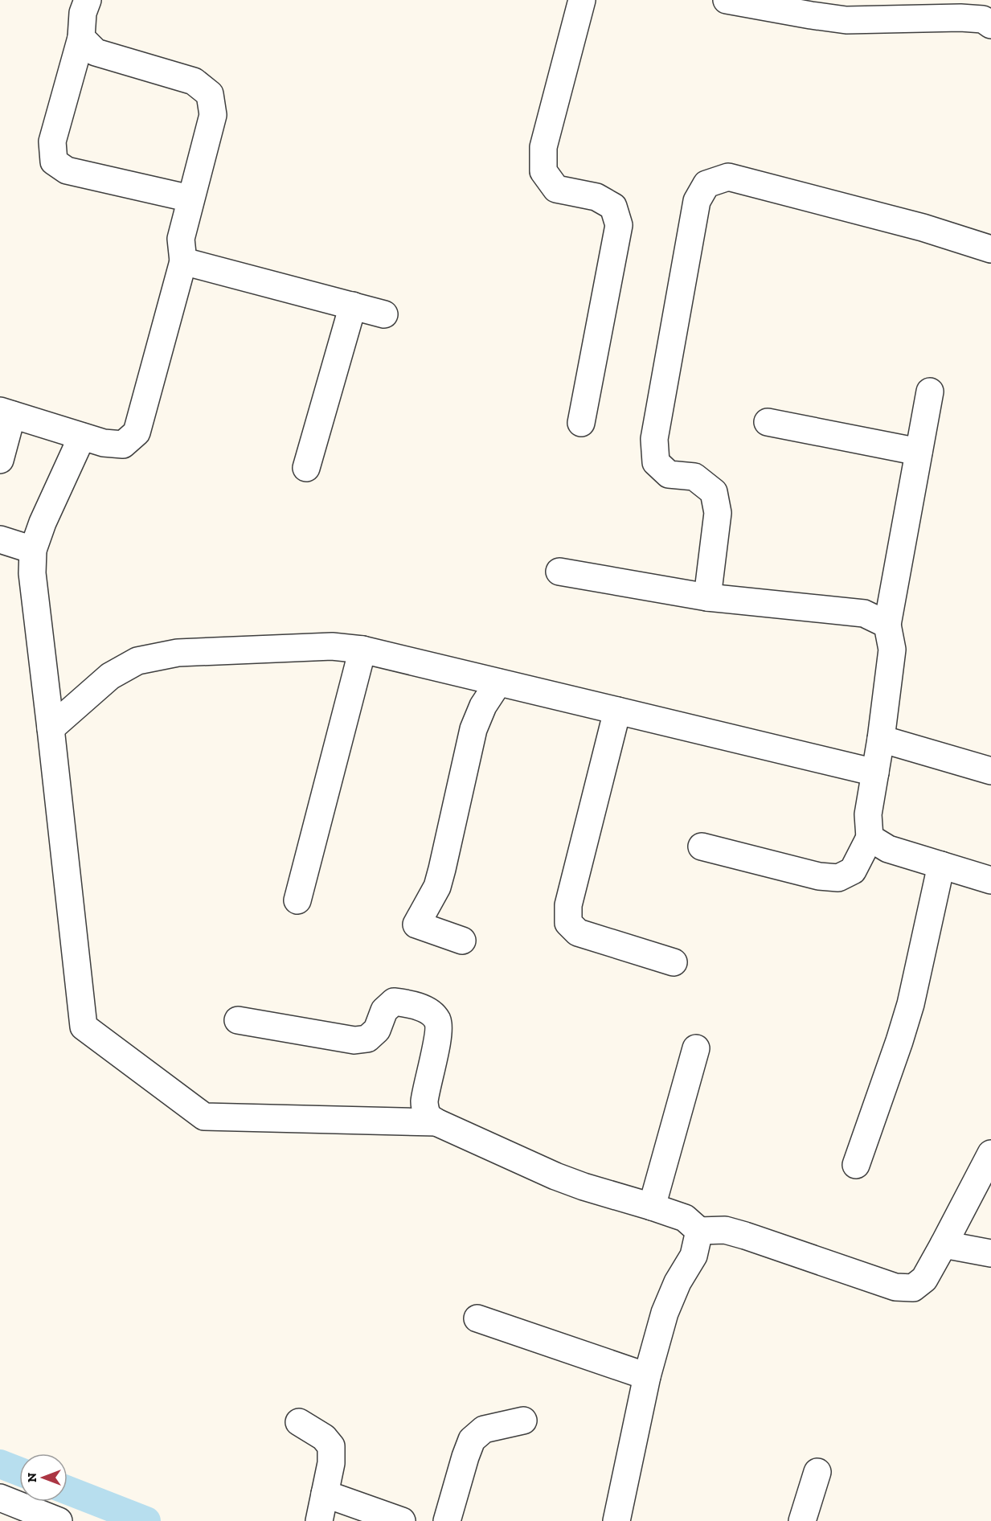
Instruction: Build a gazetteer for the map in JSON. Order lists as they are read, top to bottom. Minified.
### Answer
{"north":"left"}
